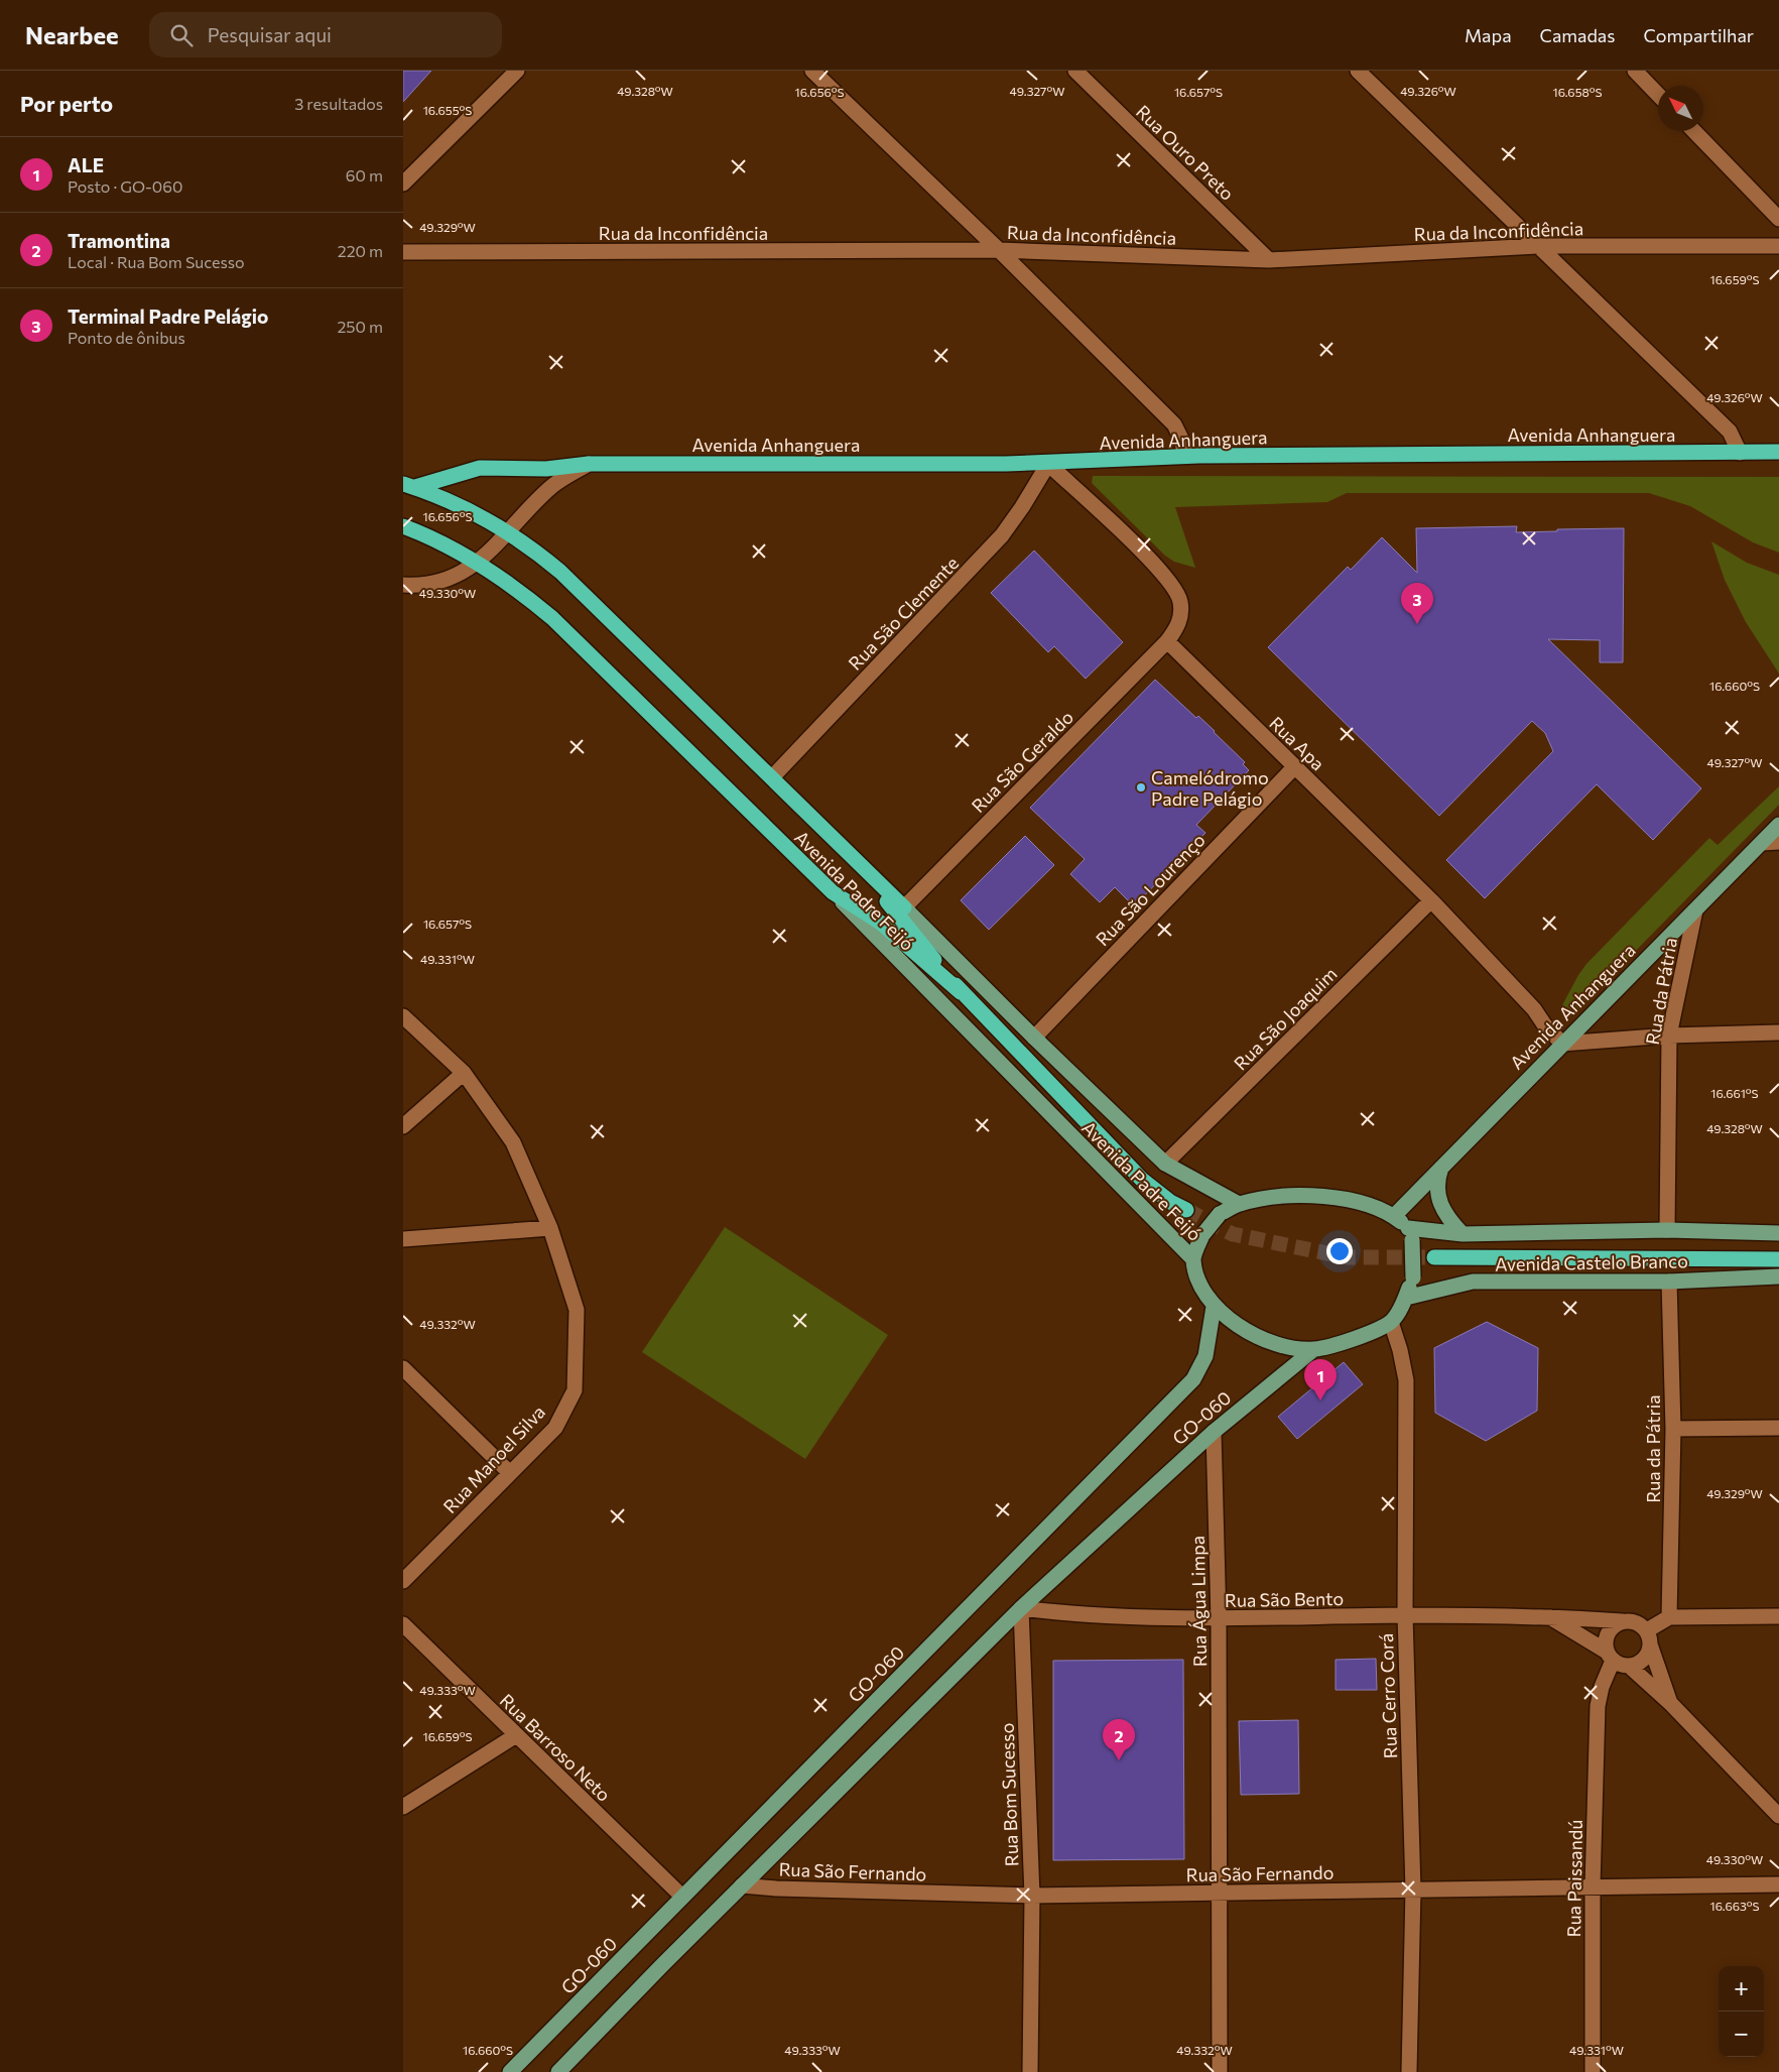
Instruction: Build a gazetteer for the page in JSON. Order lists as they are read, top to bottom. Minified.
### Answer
{"streets":{"highway":["Avenida Anhanguera","Avenida Padre Feijó","Avenida Castelo Branco"],"main road":["GO-060"],"street":["Rua Ouro Preto","Rua da Inconfidência","Rua São Clemente","Rua Apa","Rua São Geraldo","Rua São Lourenço","Rua da Pátria","Rua São Joaquim","Rua Manoel Silva","Rua São Bento","Rua Água Limpa","Rua Cerro Corá","Rua Barroso Neto","Rua Bom Sucesso","Rua São Fernando","Rua Paissandú"]},"crossings":[["Rua Ouro Preto","Rua da Inconfidência"],["Avenida Anhanguera","Rua São Clemente"],["Avenida Anhanguera","Rua Apa"],["Avenida Anhanguera","Avenida Padre Feijó"],["Avenida Anhanguera","Rua da Pátria"],["Rua São Clemente","Avenida Padre Feijó"],["Rua Apa","Rua São Geraldo"],["Rua Apa","Rua São Lourenço"],["Rua Apa","Rua São Joaquim"],["Rua São Geraldo","Avenida Padre Feijó"],["Rua São Lourenço","Avenida Padre Feijó"],["Avenida Padre Feijó","Rua São Joaquim"],["Rua da Pátria","Avenida Castelo Branco"],["GO-060","Rua São Bento"],["GO-060","Rua Água Limpa"],["GO-060","Rua Cerro Corá"],["GO-060","Rua Barroso Neto"],["GO-060","Rua Bom Sucesso"],["GO-060","Rua São Fernando"],["Rua São Bento","Rua Água Limpa"],["Rua São Bento","Rua Cerro Corá"],["Rua São Bento","Rua Bom Sucesso"],["Rua São Bento","Rua Paissandú"],["Rua Água Limpa","Rua São Fernando"],["Rua Cerro Corá","Rua São Fernando"],["Rua Bom Sucesso","Rua São Fernando"],["Rua São Fernando","Rua Paissandú"]],"places":["Camelódromo Padre Pelágio"],"north":"top left","page":{"header":"Nearbee","search":"Pesquisar aqui","nav":["Mapa","Camadas","Compartilhar"],"heading":["Por perto","3 resultados"],"list":[{"mark":"1","name":"ALE","note":"Posto · GO-060","value":"60 m"},{"mark":"2","name":"Tramontina","note":"Local · Rua Bom Sucesso","value":"220 m"},{"mark":"3","name":"Terminal Padre Pelágio","note":"Ponto de ônibus","value":"250 m"}],"pins":["3","1","2"],"map_buttons":["+","−"]},"coordinates":["49.328°W","49.327°W","49.326°W","16.656°S","16.657°S","16.658°S","16.655°S","49.329°W","16.659°S","49.330°W","16.660°S","49.331°W","16.661°S","49.332°W","49.333°W","16.663°S"]}
